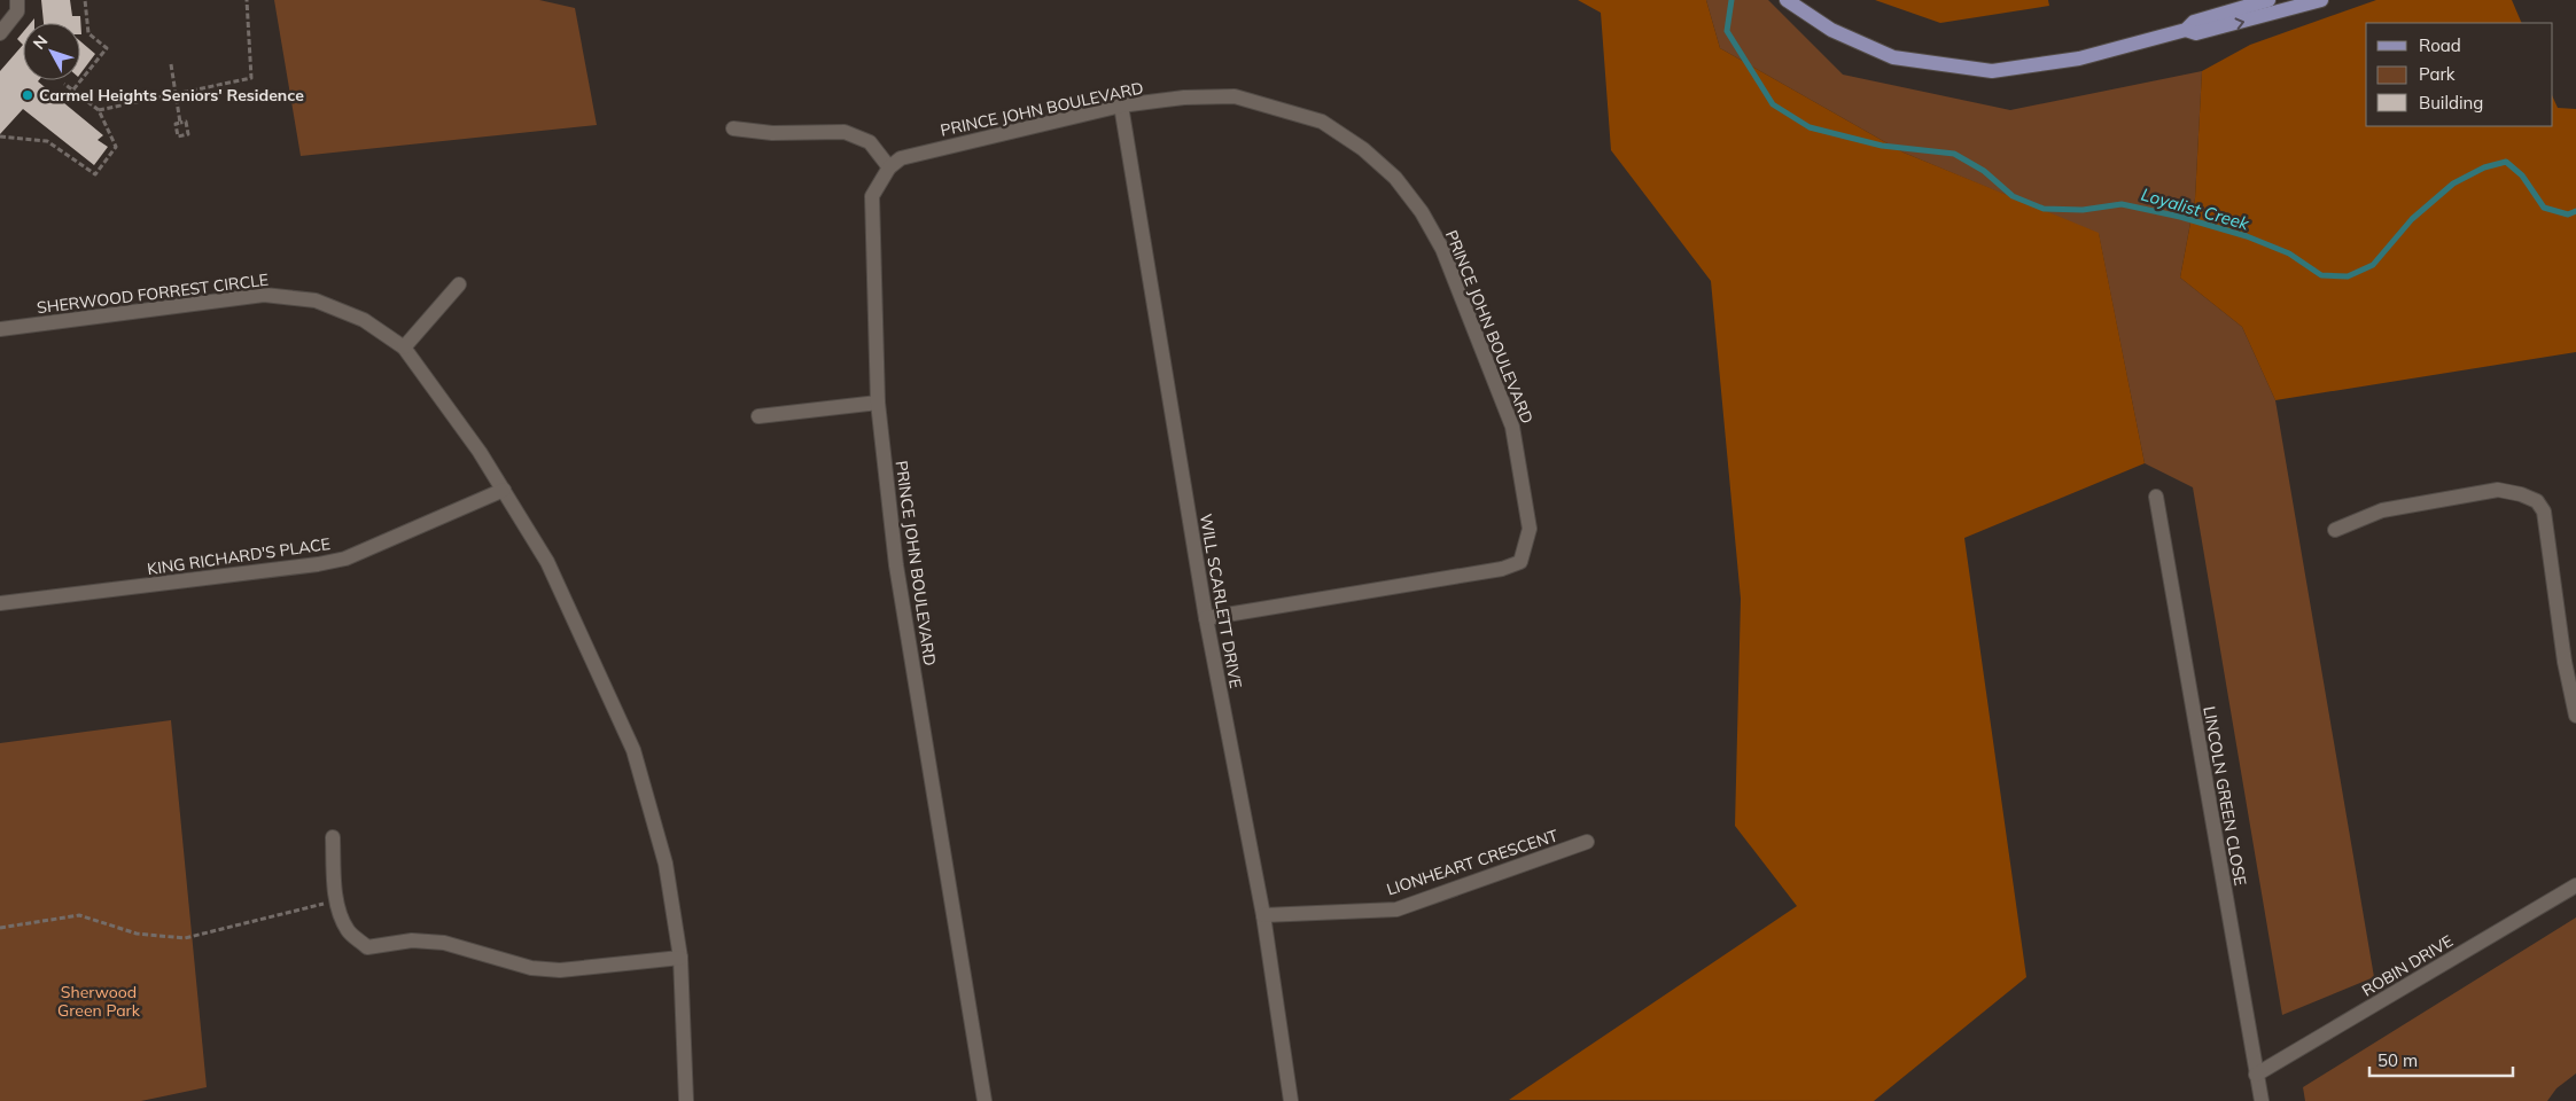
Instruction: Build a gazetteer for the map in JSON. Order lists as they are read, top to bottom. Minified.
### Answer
{"streets":{"street":["PRINCE JOHN BOULEVARD","SHERWOOD FORREST CIRCLE","KING RICHARD'S PLACE","WILL SCARLETT DRIVE","LINCOLN GREEN CLOSE","LIONHEART CRESCENT","ROBIN DRIVE"]},"crossings":[["PRINCE JOHN BOULEVARD","WILL SCARLETT DRIVE"],["SHERWOOD FORREST CIRCLE","KING RICHARD'S PLACE"],["WILL SCARLETT DRIVE","LIONHEART CRESCENT"],["LINCOLN GREEN CLOSE","ROBIN DRIVE"]],"water":["Loyalist Creek"],"parks":["Sherwood Green Park"],"places":["Carmel Heights Seniors' Residence"],"legend":["Road","Park","Building"],"scale_bar":"50 m","north":"top left"}
